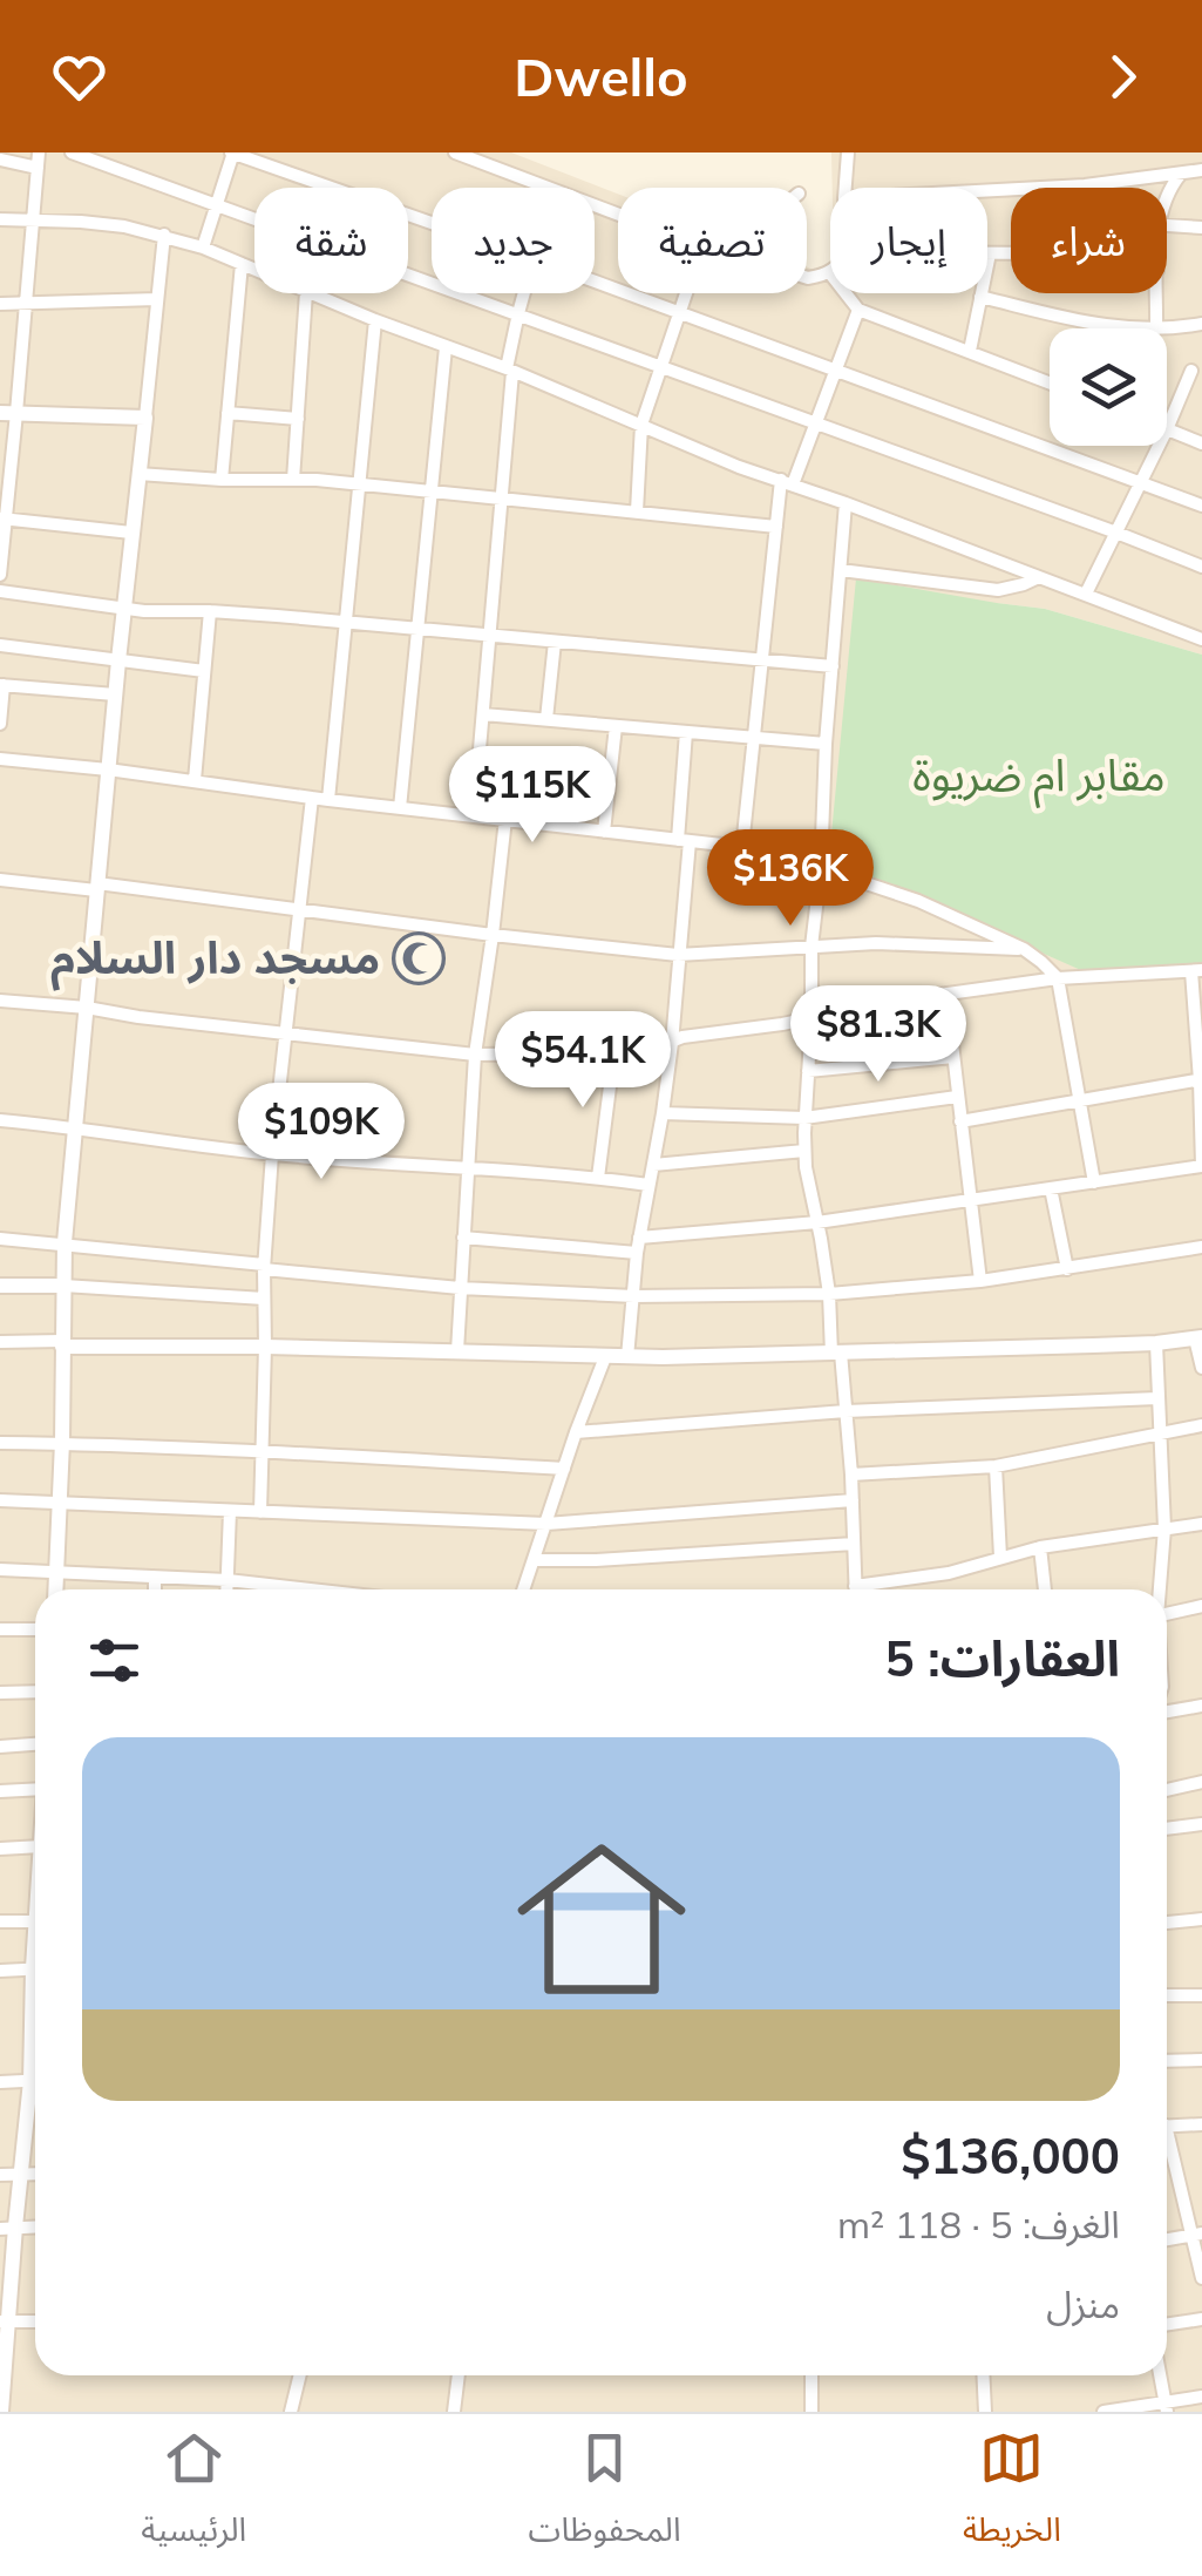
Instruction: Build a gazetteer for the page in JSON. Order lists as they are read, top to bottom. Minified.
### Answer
{"parks":["مقابر ام ضريوة"],"places":{"mosque":["مسجد دار السلام"]},"page":{"header":"Dwello","chip":["شراء","إيجار","تصفية","جديد","شقة"],"price":["$115K","$136K","$81.3K","$54.1K","$109K"],"heading":"العقارات: 5","list":[{"name":"$136,000","note":"الغرف: 5 · 118 m² · منزل"}],"tabs":["الخريطة","المحفوظات","الرئيسية"]}}
